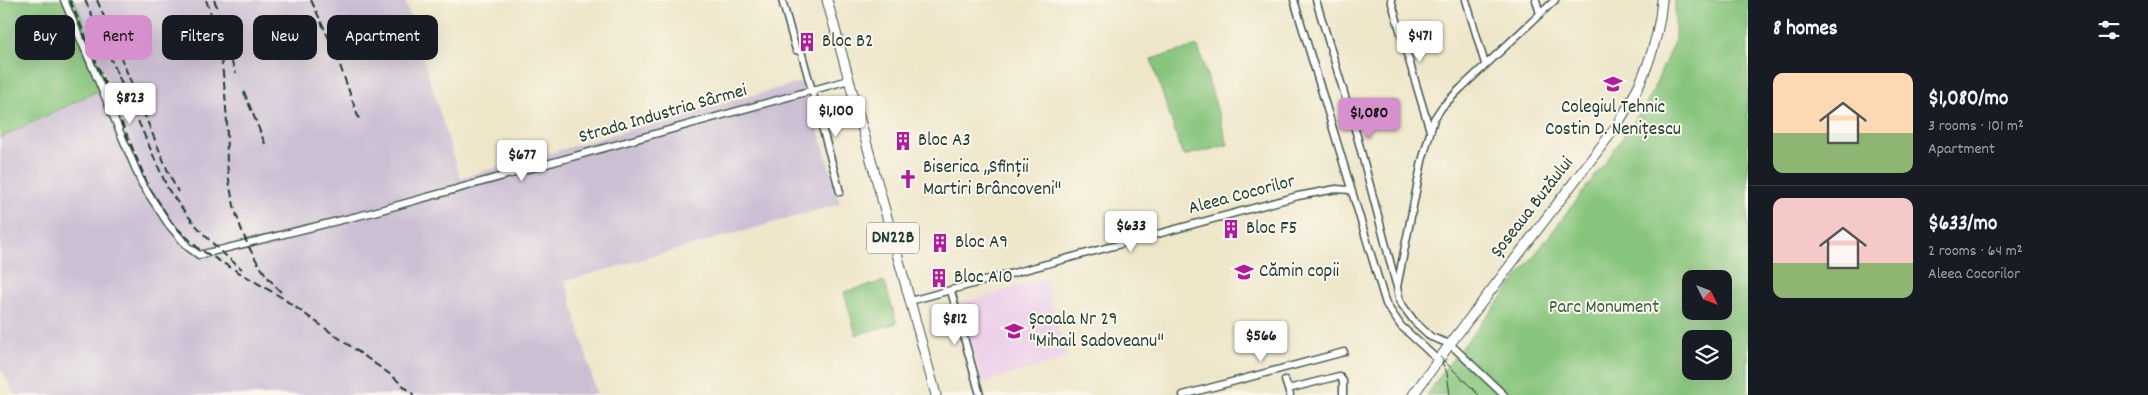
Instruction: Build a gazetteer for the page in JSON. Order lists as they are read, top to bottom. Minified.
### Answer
{"streets":{"main road":["Șoseaua Buzăului","DN22B"],"street":["Strada Industria Sârmei","Aleea Cocorilor"]},"crossings":[["Strada Industria Sârmei","DN22B"],["Aleea Cocorilor","DN22B"]],"parks":["Parc Monument"],"places":{"building":["Bloc B2","Bloc A3","Bloc F5","Bloc A9","Bloc A10"],"school or university":["Colegiul Tehnic Costin D. Nenițescu","Cămin copii","Școala Nr 29 \"Mihail Sadoveanu\""],"church":["Biserica „Sfinții Martiri Brâncoveni\""]},"north":"bottom right","page":{"heading":"8 homes","chip":["Buy","Rent","Filters","New","Apartment"],"price":["$471","$823","$1,100","$1,080","$677","$633","$812","$566"],"list":[{"name":"$1,080/mo","note":"3 rooms · 101 m² · Apartment"},{"name":"$633/mo","note":"2 rooms · 64 m² · Aleea Cocorilor"}]}}
